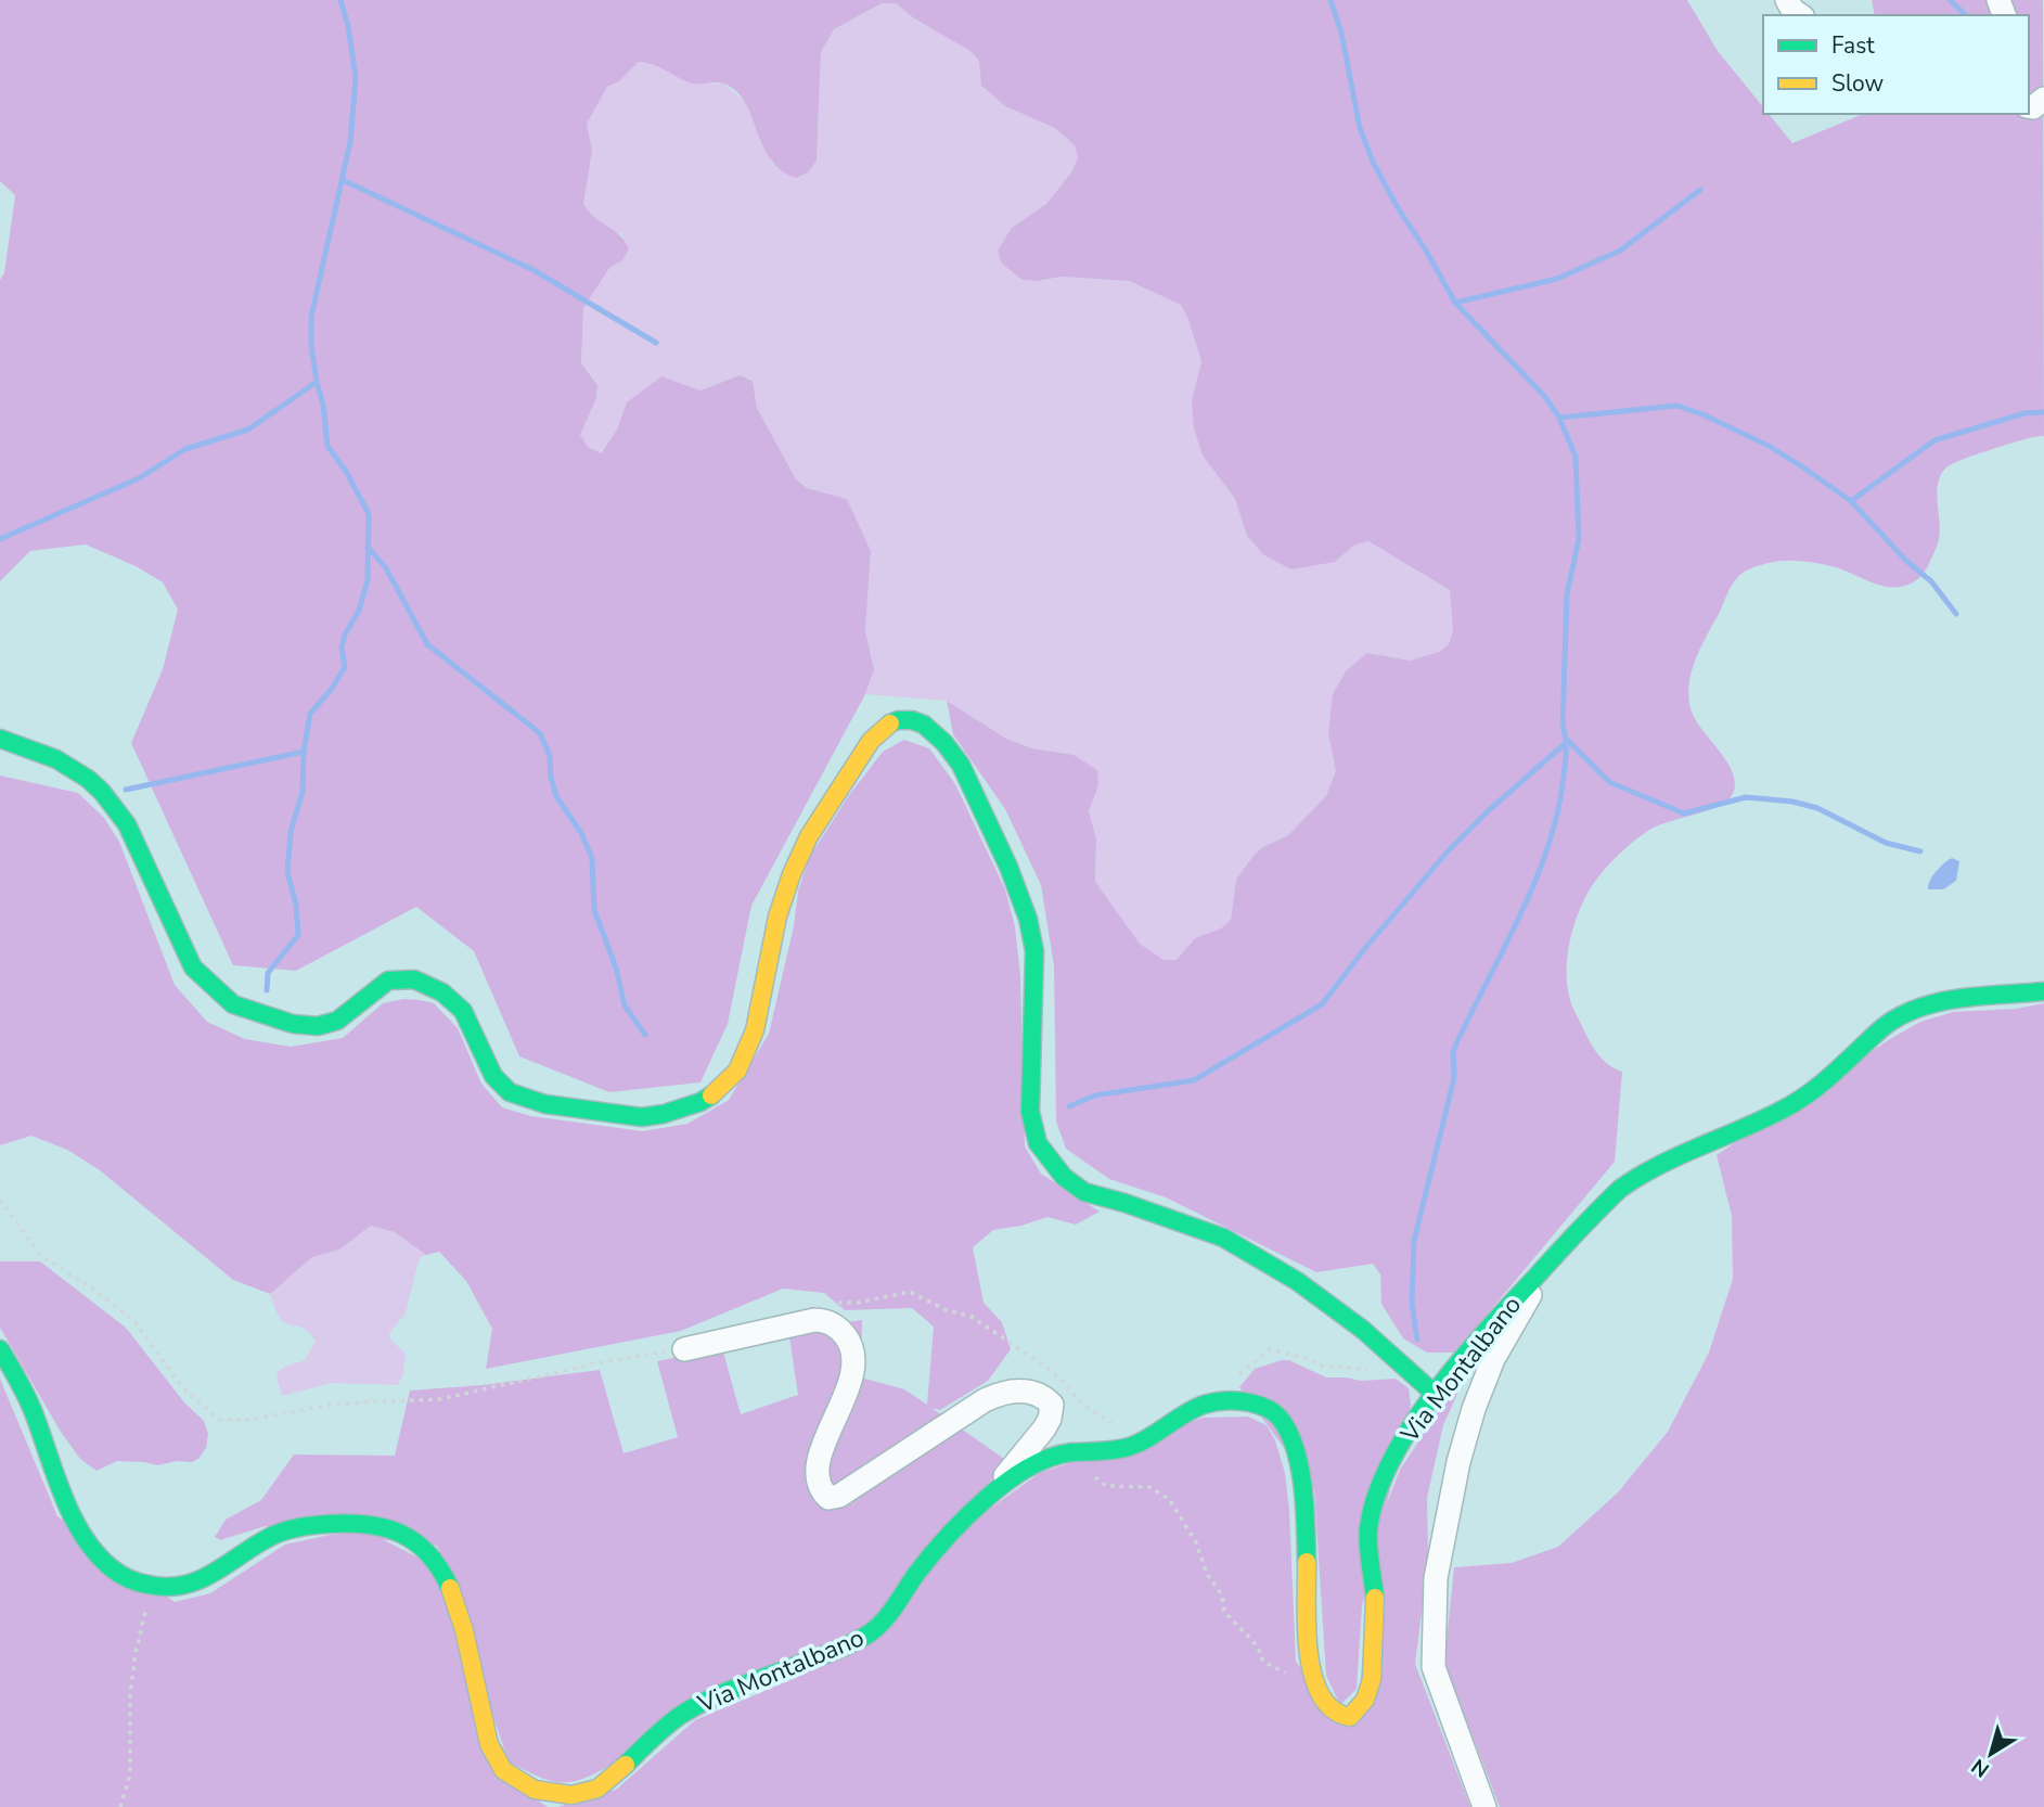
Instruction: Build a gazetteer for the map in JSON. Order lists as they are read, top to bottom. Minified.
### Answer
{"streets":{"street":["Via Montalbano"]},"legend":["Fast","Slow"],"north":"bottom left"}
